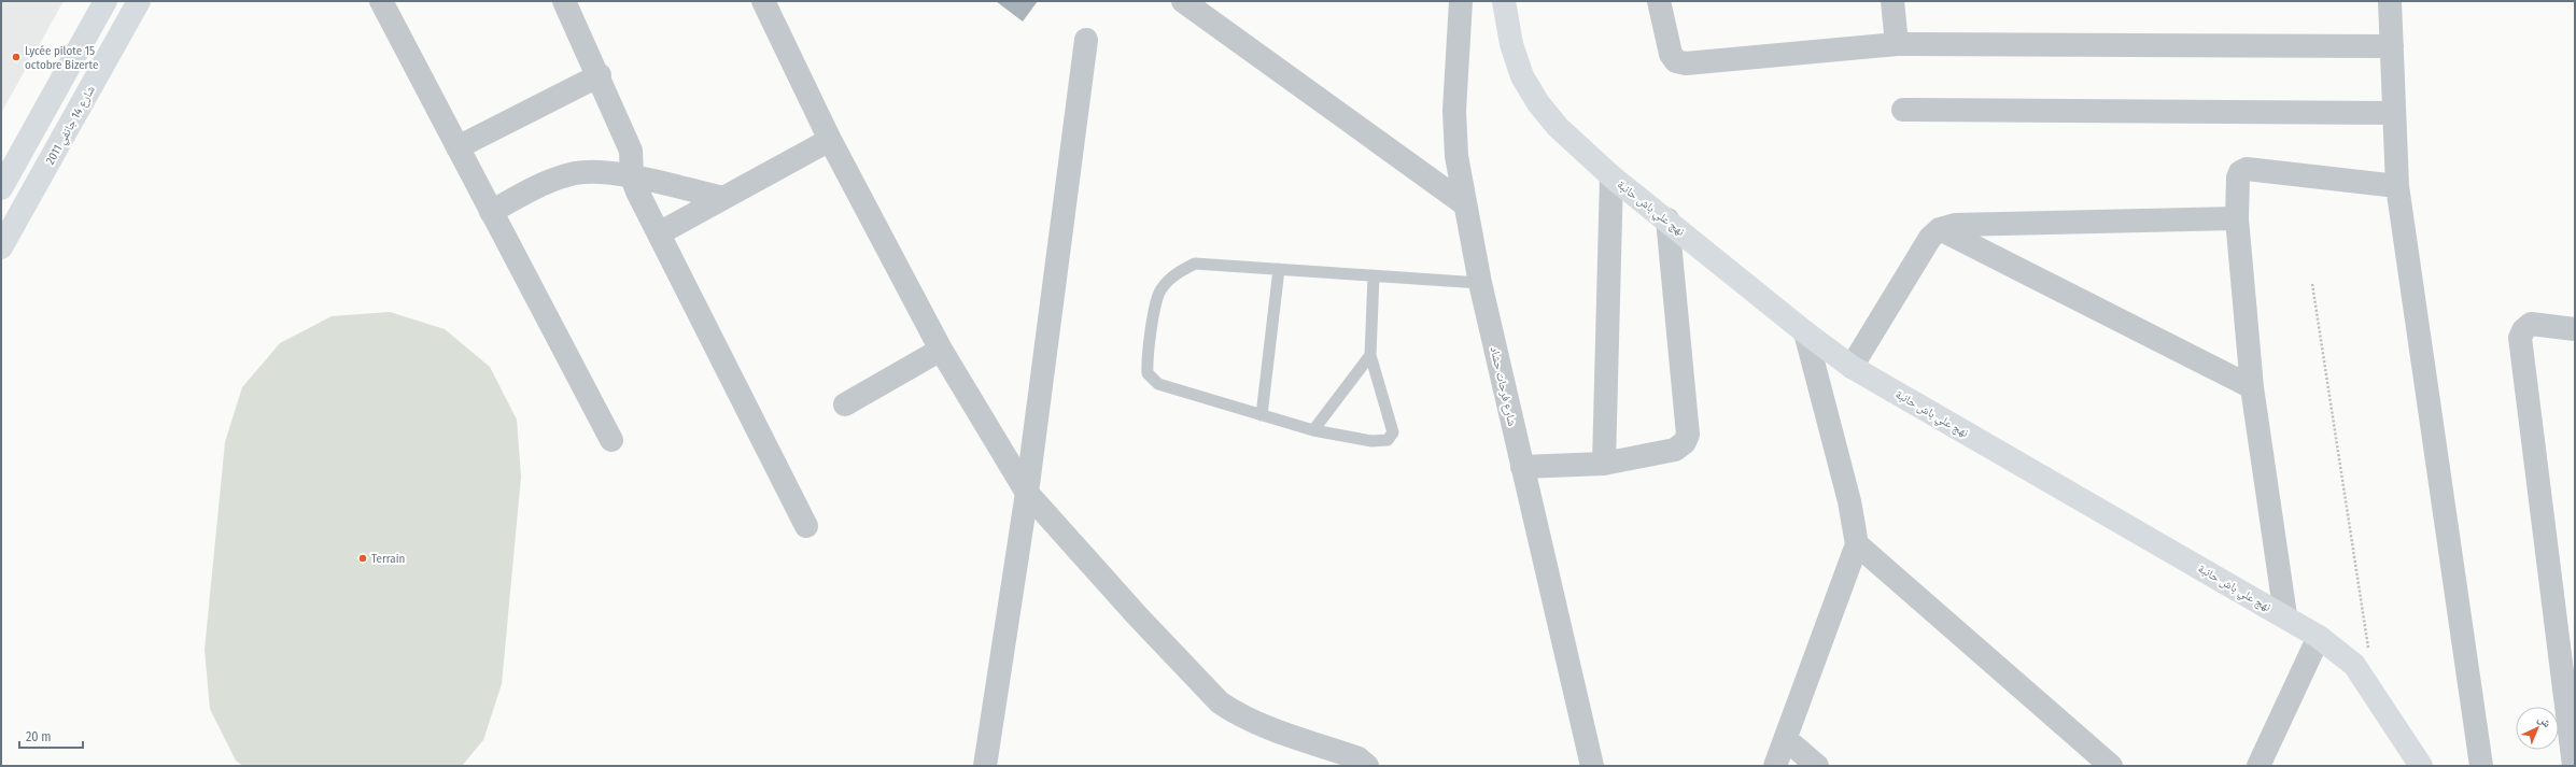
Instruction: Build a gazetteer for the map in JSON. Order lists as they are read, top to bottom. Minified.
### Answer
{"streets":{"street":["شارع 14 جانفي 2011","نهج علي باش حانبة","شارع فرحات حشاد"]},"places":["Lycée pilote 15 octobre Bizerte","Terrain"],"scale_bar":"20 m","north":"top right"}
